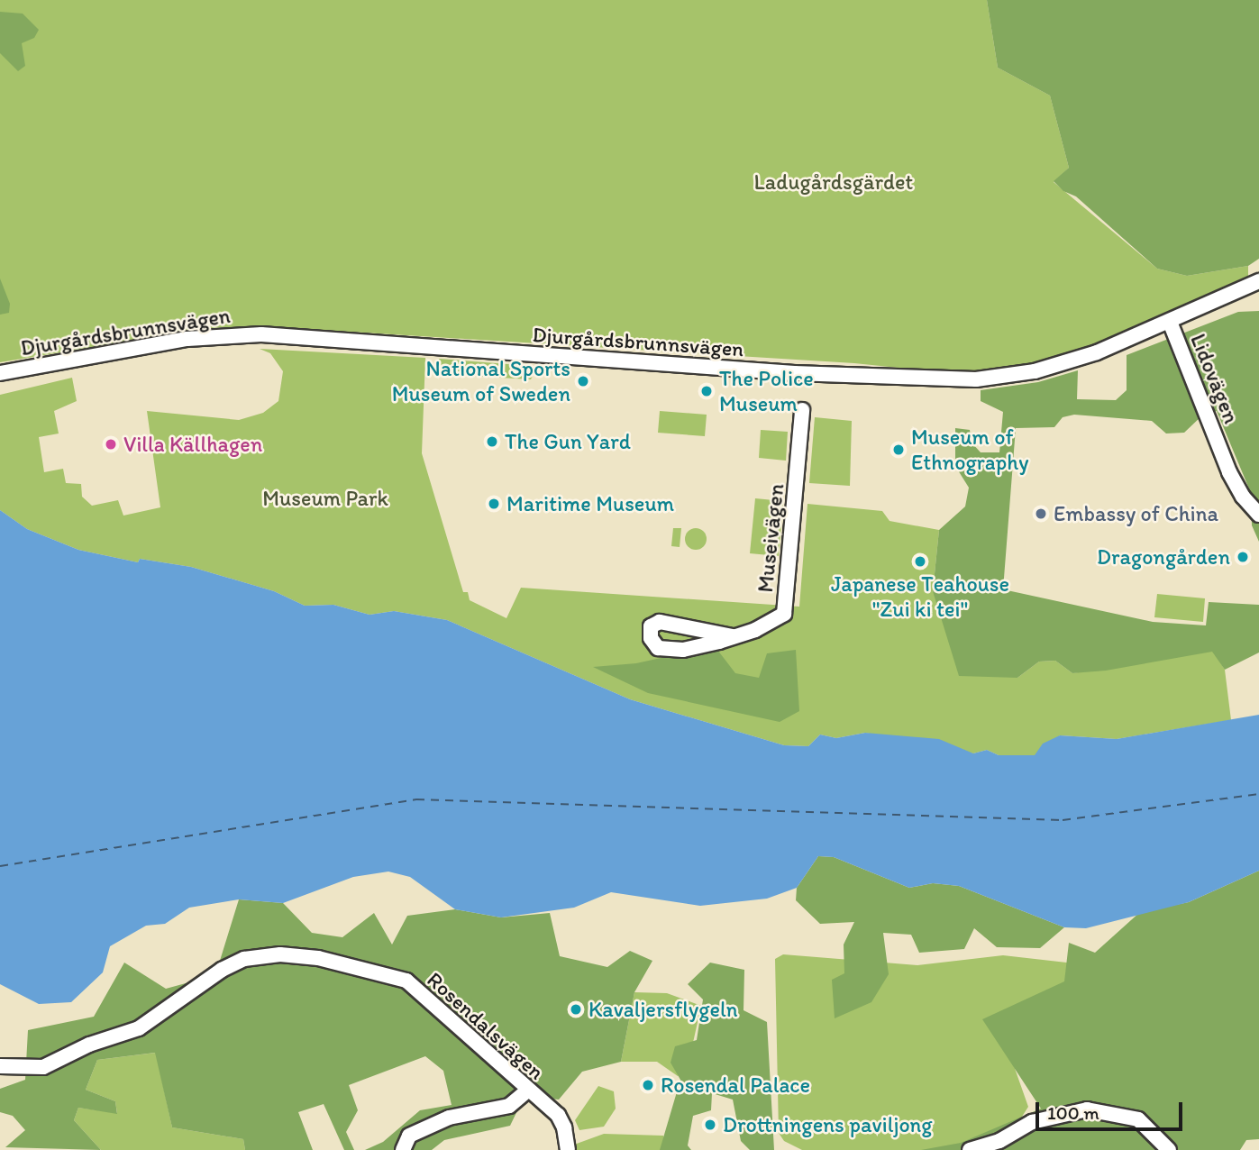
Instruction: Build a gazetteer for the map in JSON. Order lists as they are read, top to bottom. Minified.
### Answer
{"streets":{"street":["Djurgårdsbrunnsvägen","Lidovägen","Museivägen","Rosendalsvägen"]},"crossings":[["Djurgårdsbrunnsvägen","Lidovägen"]],"parks":["Ladugårdsgärdet","Museum Park"],"places":["National Sports Museum of Sweden","The Police Museum","The Gun Yard","Villa Källhagen","Museum of Ethnography","Maritime Museum","Embassy of China","Dragongården","Japanese Teahouse \"Zui ki tei\"","Kavaljersflygeln","Rosendal Palace","Drottningens paviljong"],"scale_bar":"100 m"}
